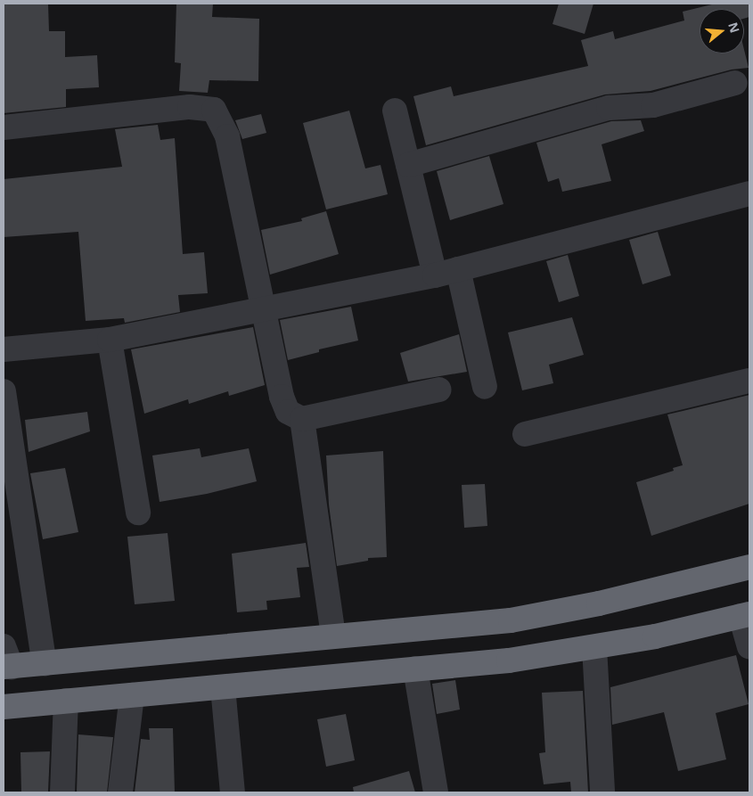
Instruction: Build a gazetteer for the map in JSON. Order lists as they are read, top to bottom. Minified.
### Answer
{"north":"right"}
